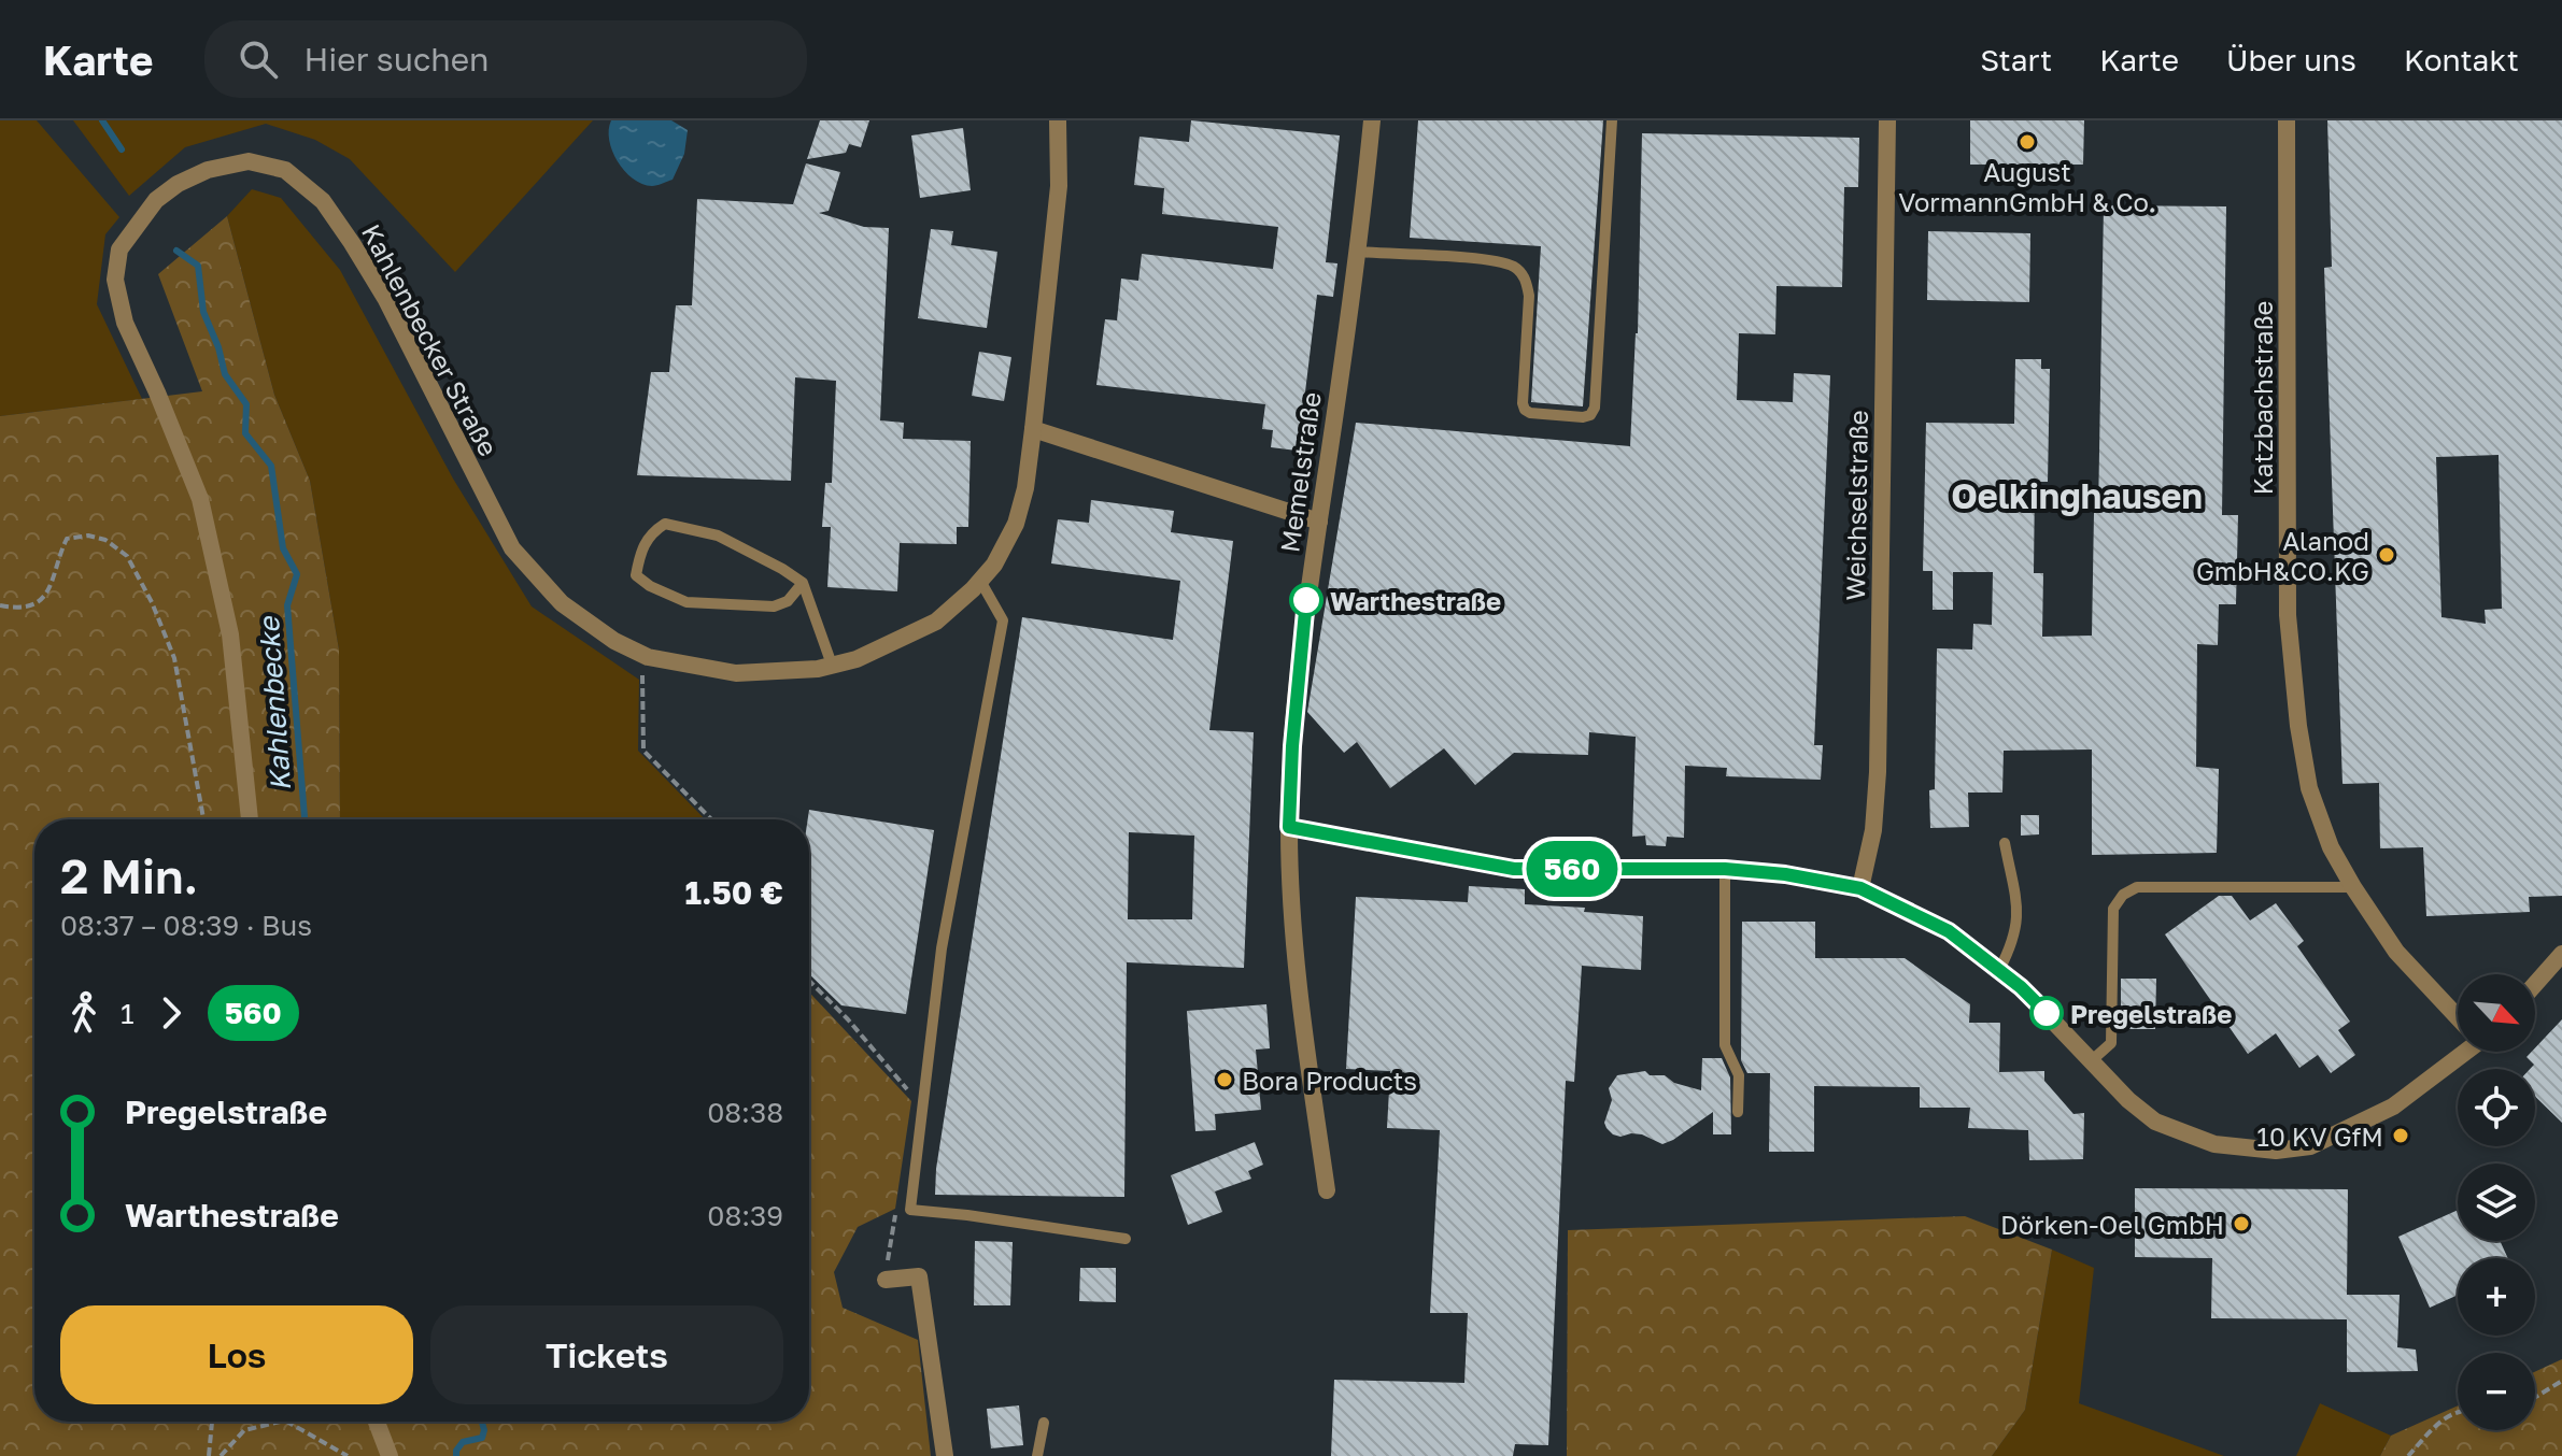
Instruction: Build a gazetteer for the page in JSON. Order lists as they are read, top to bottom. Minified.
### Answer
{"streets":{"street":["Kahlenbecker Straße","Katzbachstraße","Memelstraße","Weichselstraße"]},"districts":["Oelkinghausen"],"water":["Kahlenbecke"],"places":["August VormannGmbH & Co.","Alanod GmbH&CO.KG","Warthestraße","Pregelstraße","Bora Products","10 KV GfM","Dörken-Oel GmbH"],"lines":["bus line 560"],"north":"bottom right","page":{"header":"Karte","search":"Hier suchen","nav":["Start","Karte","Über uns","Kontakt"],"on_map":"560","heading":["2 Min.","08:37 – 08:39 · Bus","1.50 €"],"legs":["1","560"],"map_buttons":["+","−"],"list":[{"name":"Pregelstraße","value":"08:38"},{"name":"Warthestraße","value":"08:39"}],"buttons":["Los","Tickets"]}}
